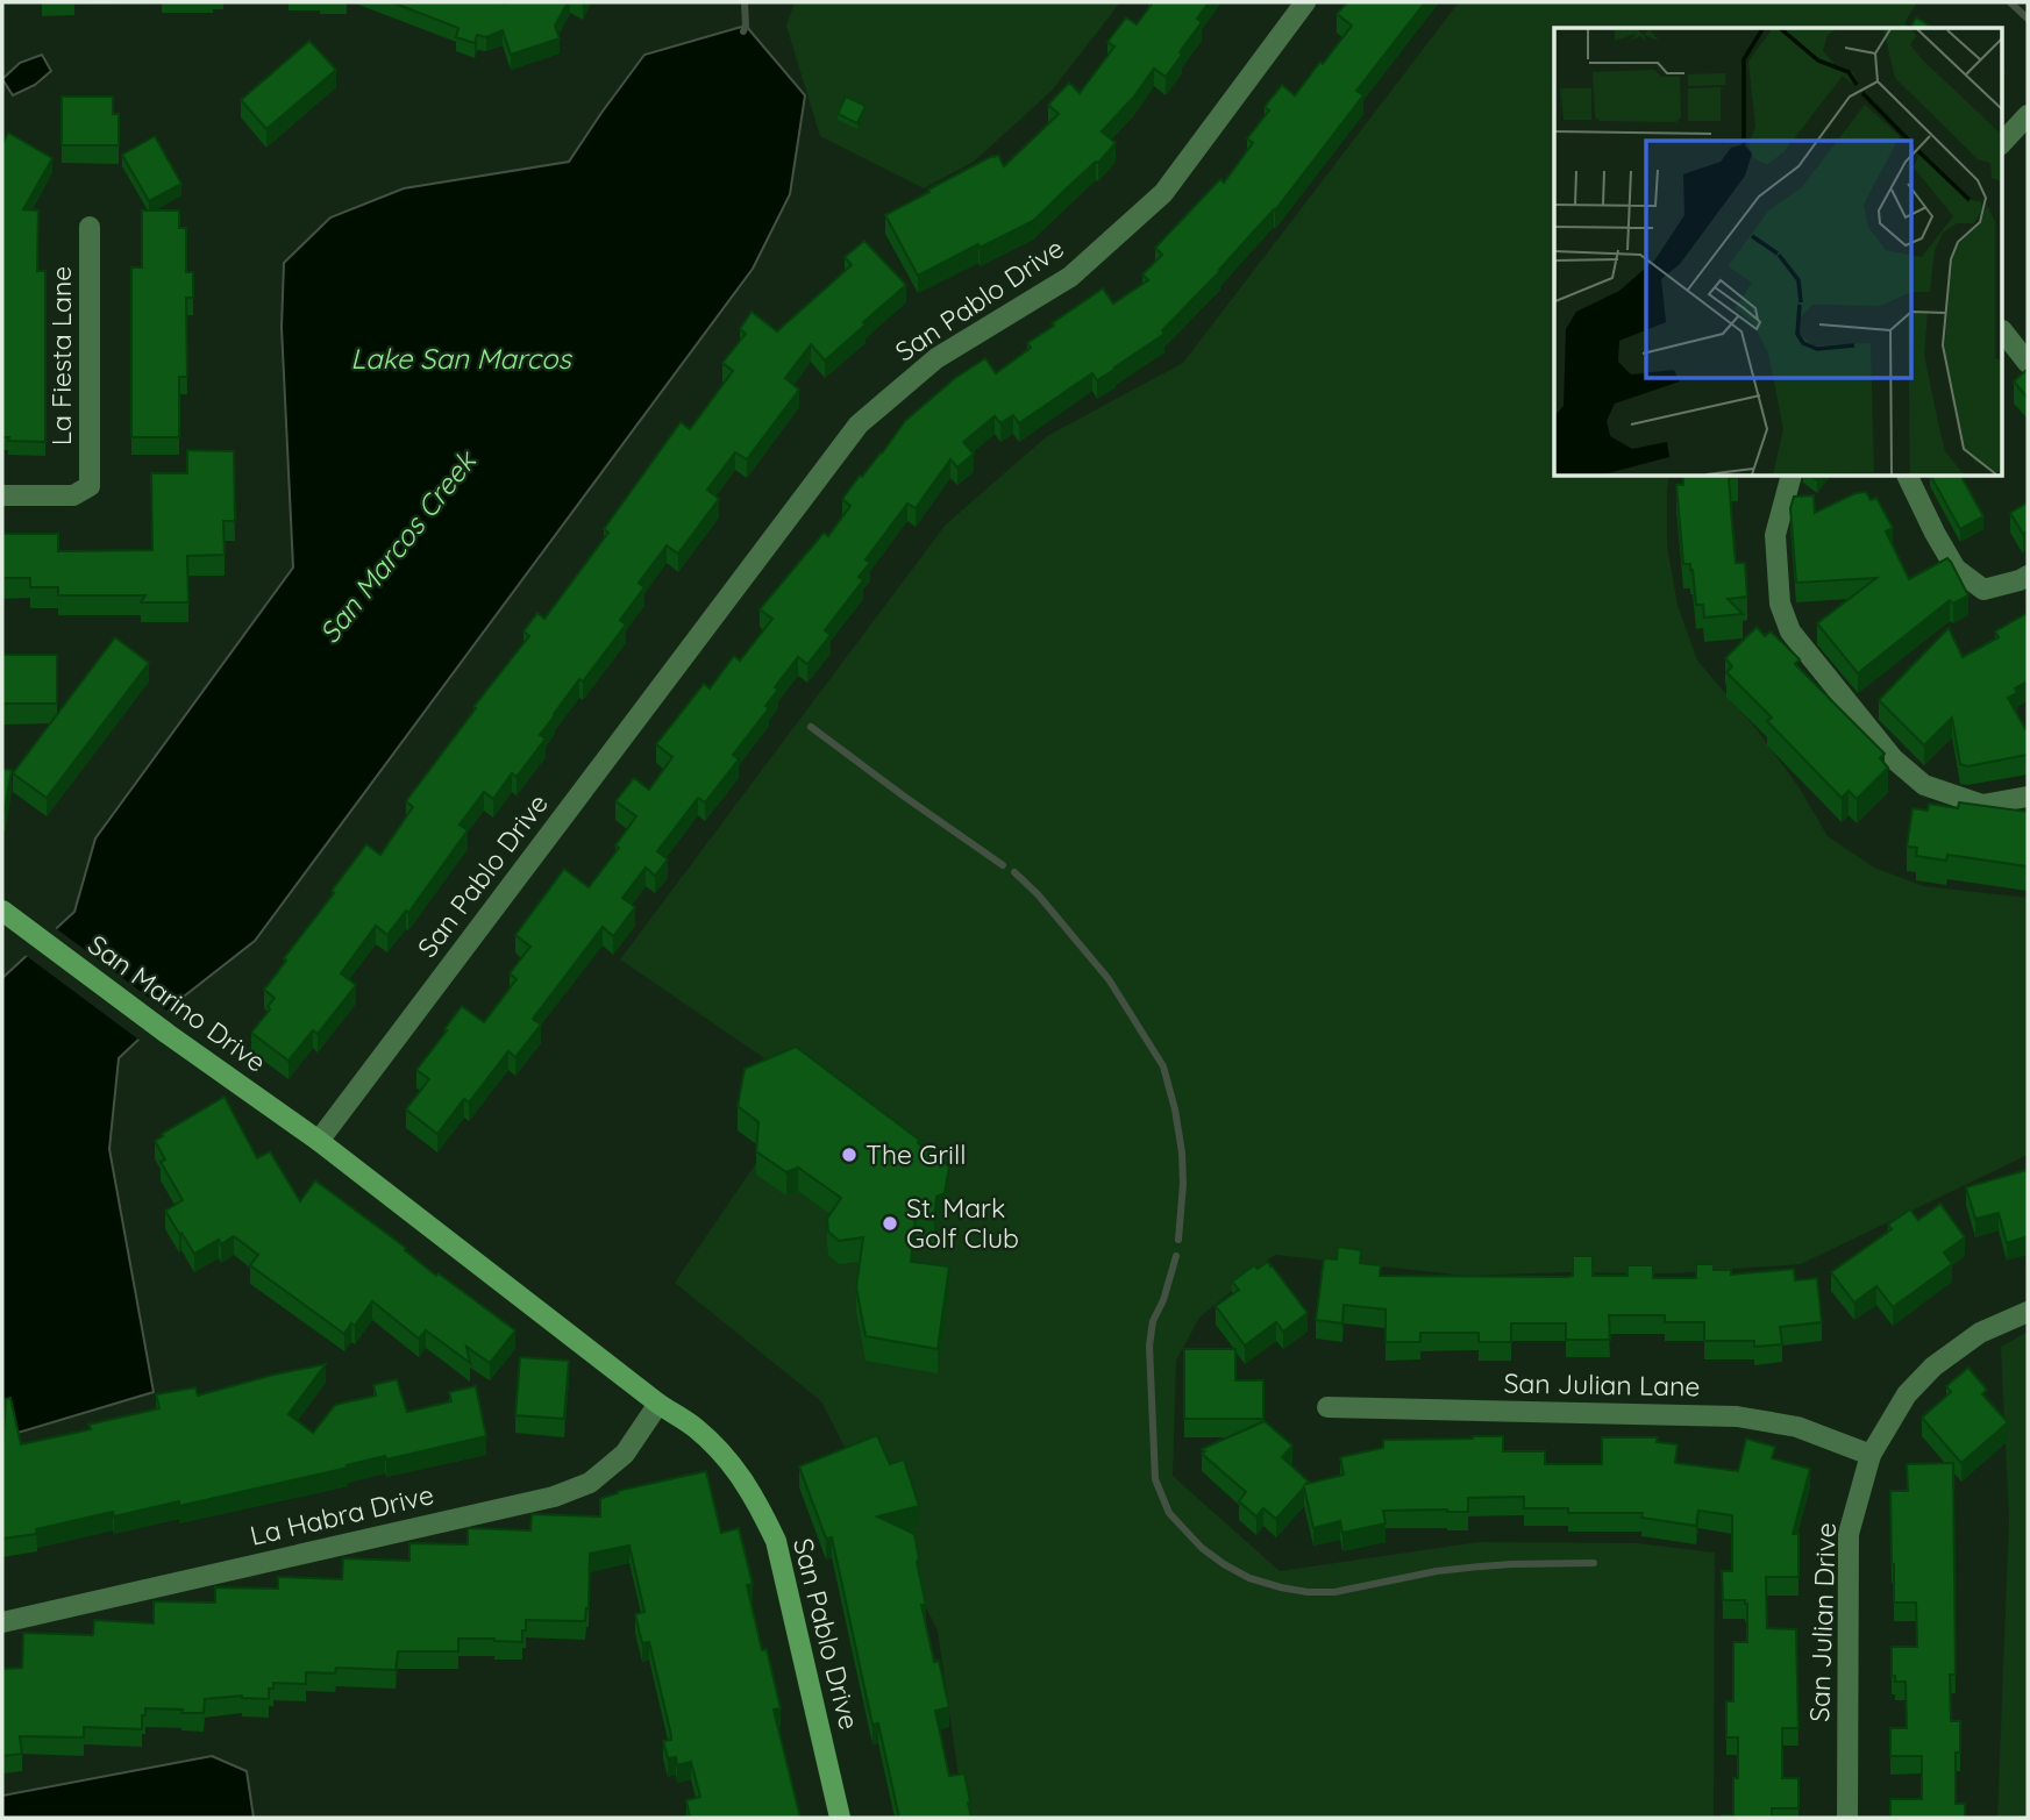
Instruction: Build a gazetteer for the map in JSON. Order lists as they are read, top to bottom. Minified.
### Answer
{"streets":{"street":["San Pablo Drive","La Fiesta Lane","San Marino Drive","San Julian Lane","La Habra Drive","San Julian Drive"]},"crossings":[["San Pablo Drive","San Marino Drive"],["San Pablo Drive","La Habra Drive"],["San Julian Lane","San Julian Drive"]],"water":["Lake San Marcos","San Marcos Creek"],"places":["The Grill","St. Mark Golf Club"]}
